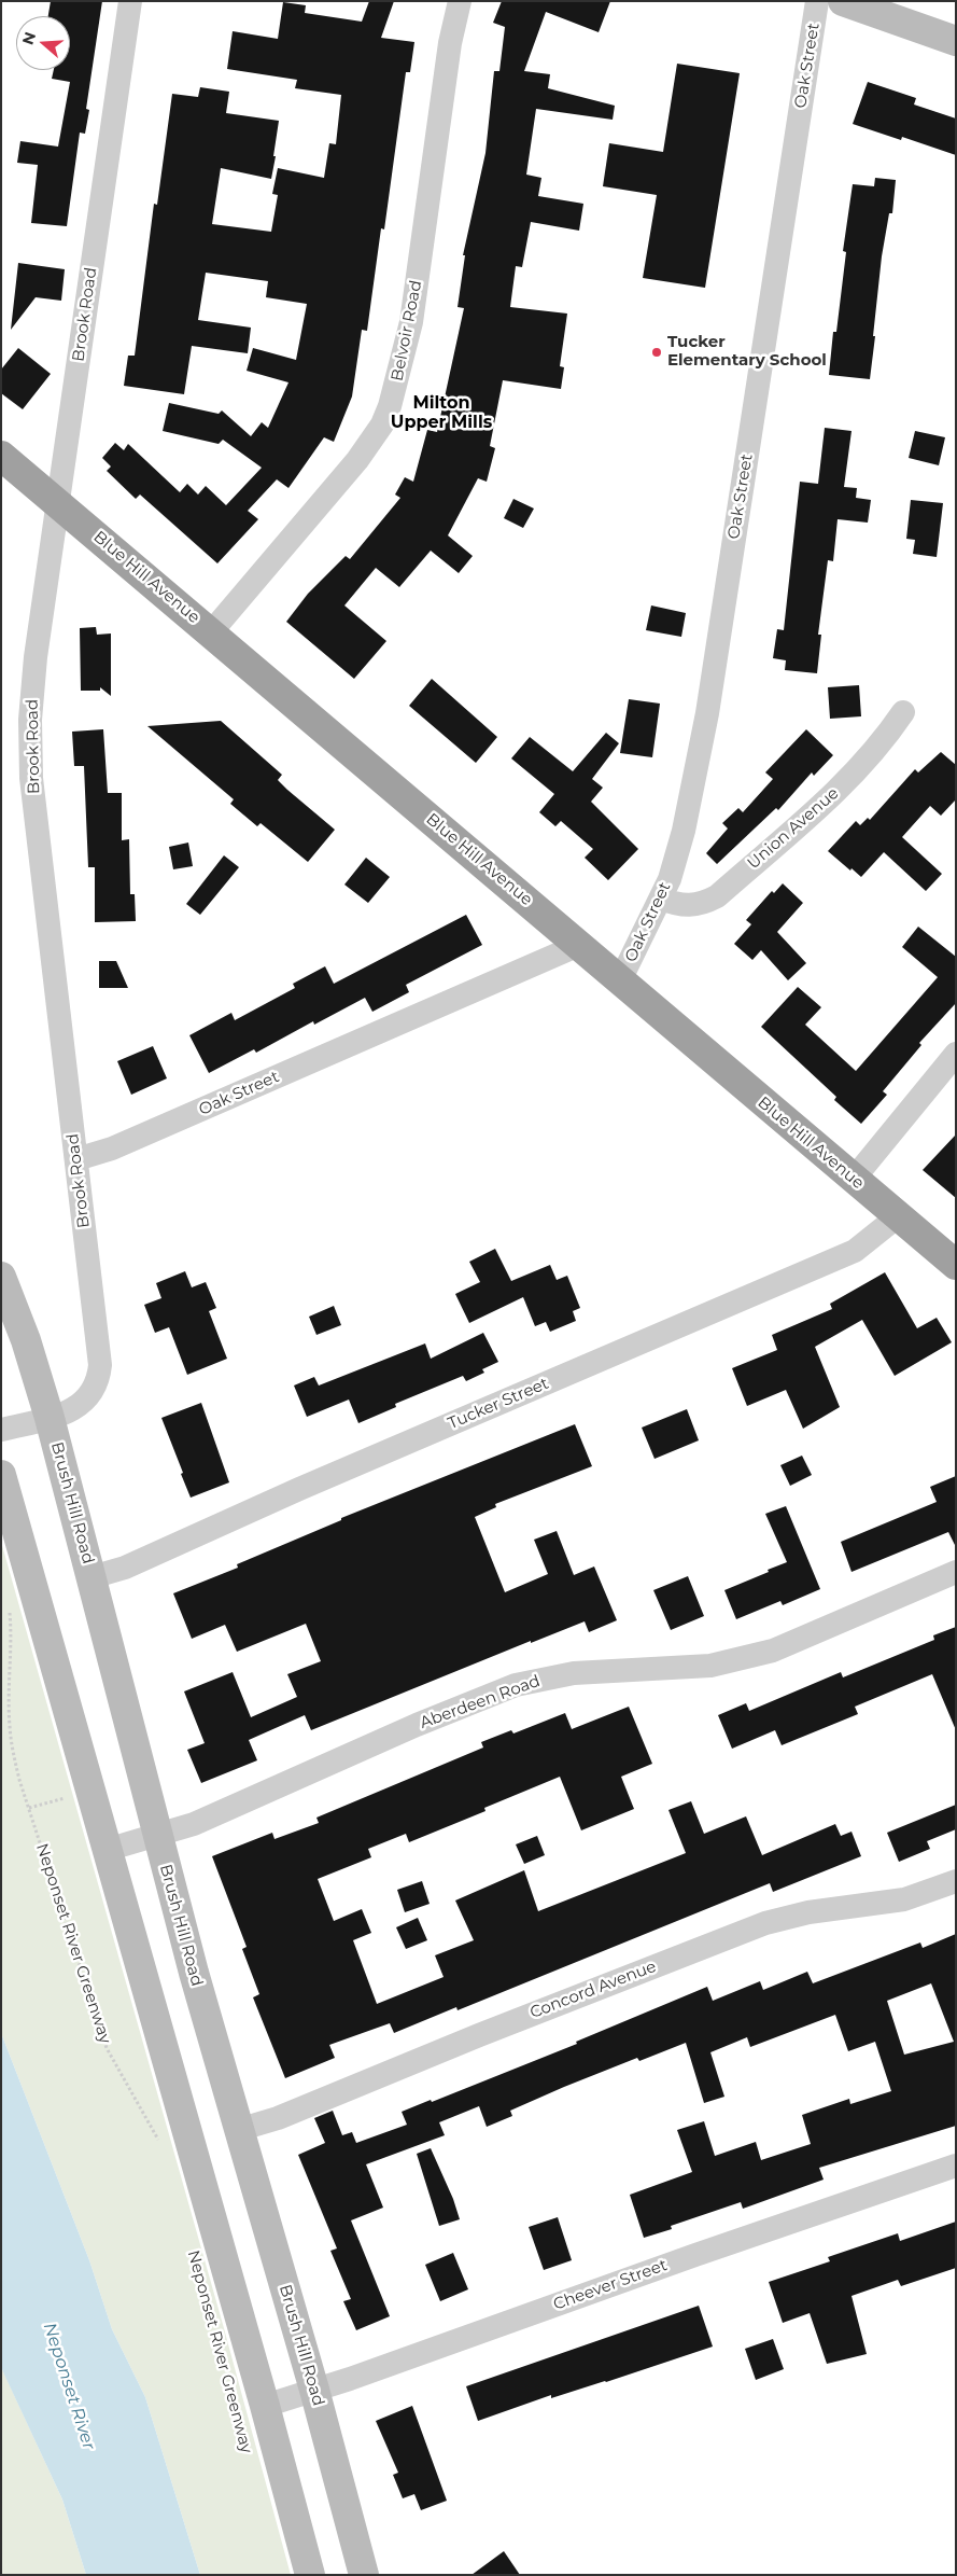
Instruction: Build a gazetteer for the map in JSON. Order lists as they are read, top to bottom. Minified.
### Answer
{"streets":{"highway":["Blue Hill Avenue"],"main road":["Brush Hill Road"],"street":["Oak Street","Brook Road","Belvoir Road","Union Avenue","Tucker Street","Aberdeen Road","Concord Avenue","Cheever Street"],"path":["Neponset River Greenway"]},"crossings":[["Oak Street","Brook Road"],["Oak Street","Blue Hill Avenue"],["Oak Street","Union Avenue"],["Brook Road","Blue Hill Avenue"],["Brook Road","Brush Hill Road"],["Belvoir Road","Blue Hill Avenue"],["Blue Hill Avenue","Tucker Street"],["Tucker Street","Brush Hill Road"],["Brush Hill Road","Aberdeen Road"],["Brush Hill Road","Concord Avenue"],["Brush Hill Road","Cheever Street"]],"districts":["Milton Upper Mills"],"water":["Neponset River"],"places":["Tucker Elementary School"],"north":"left"}
